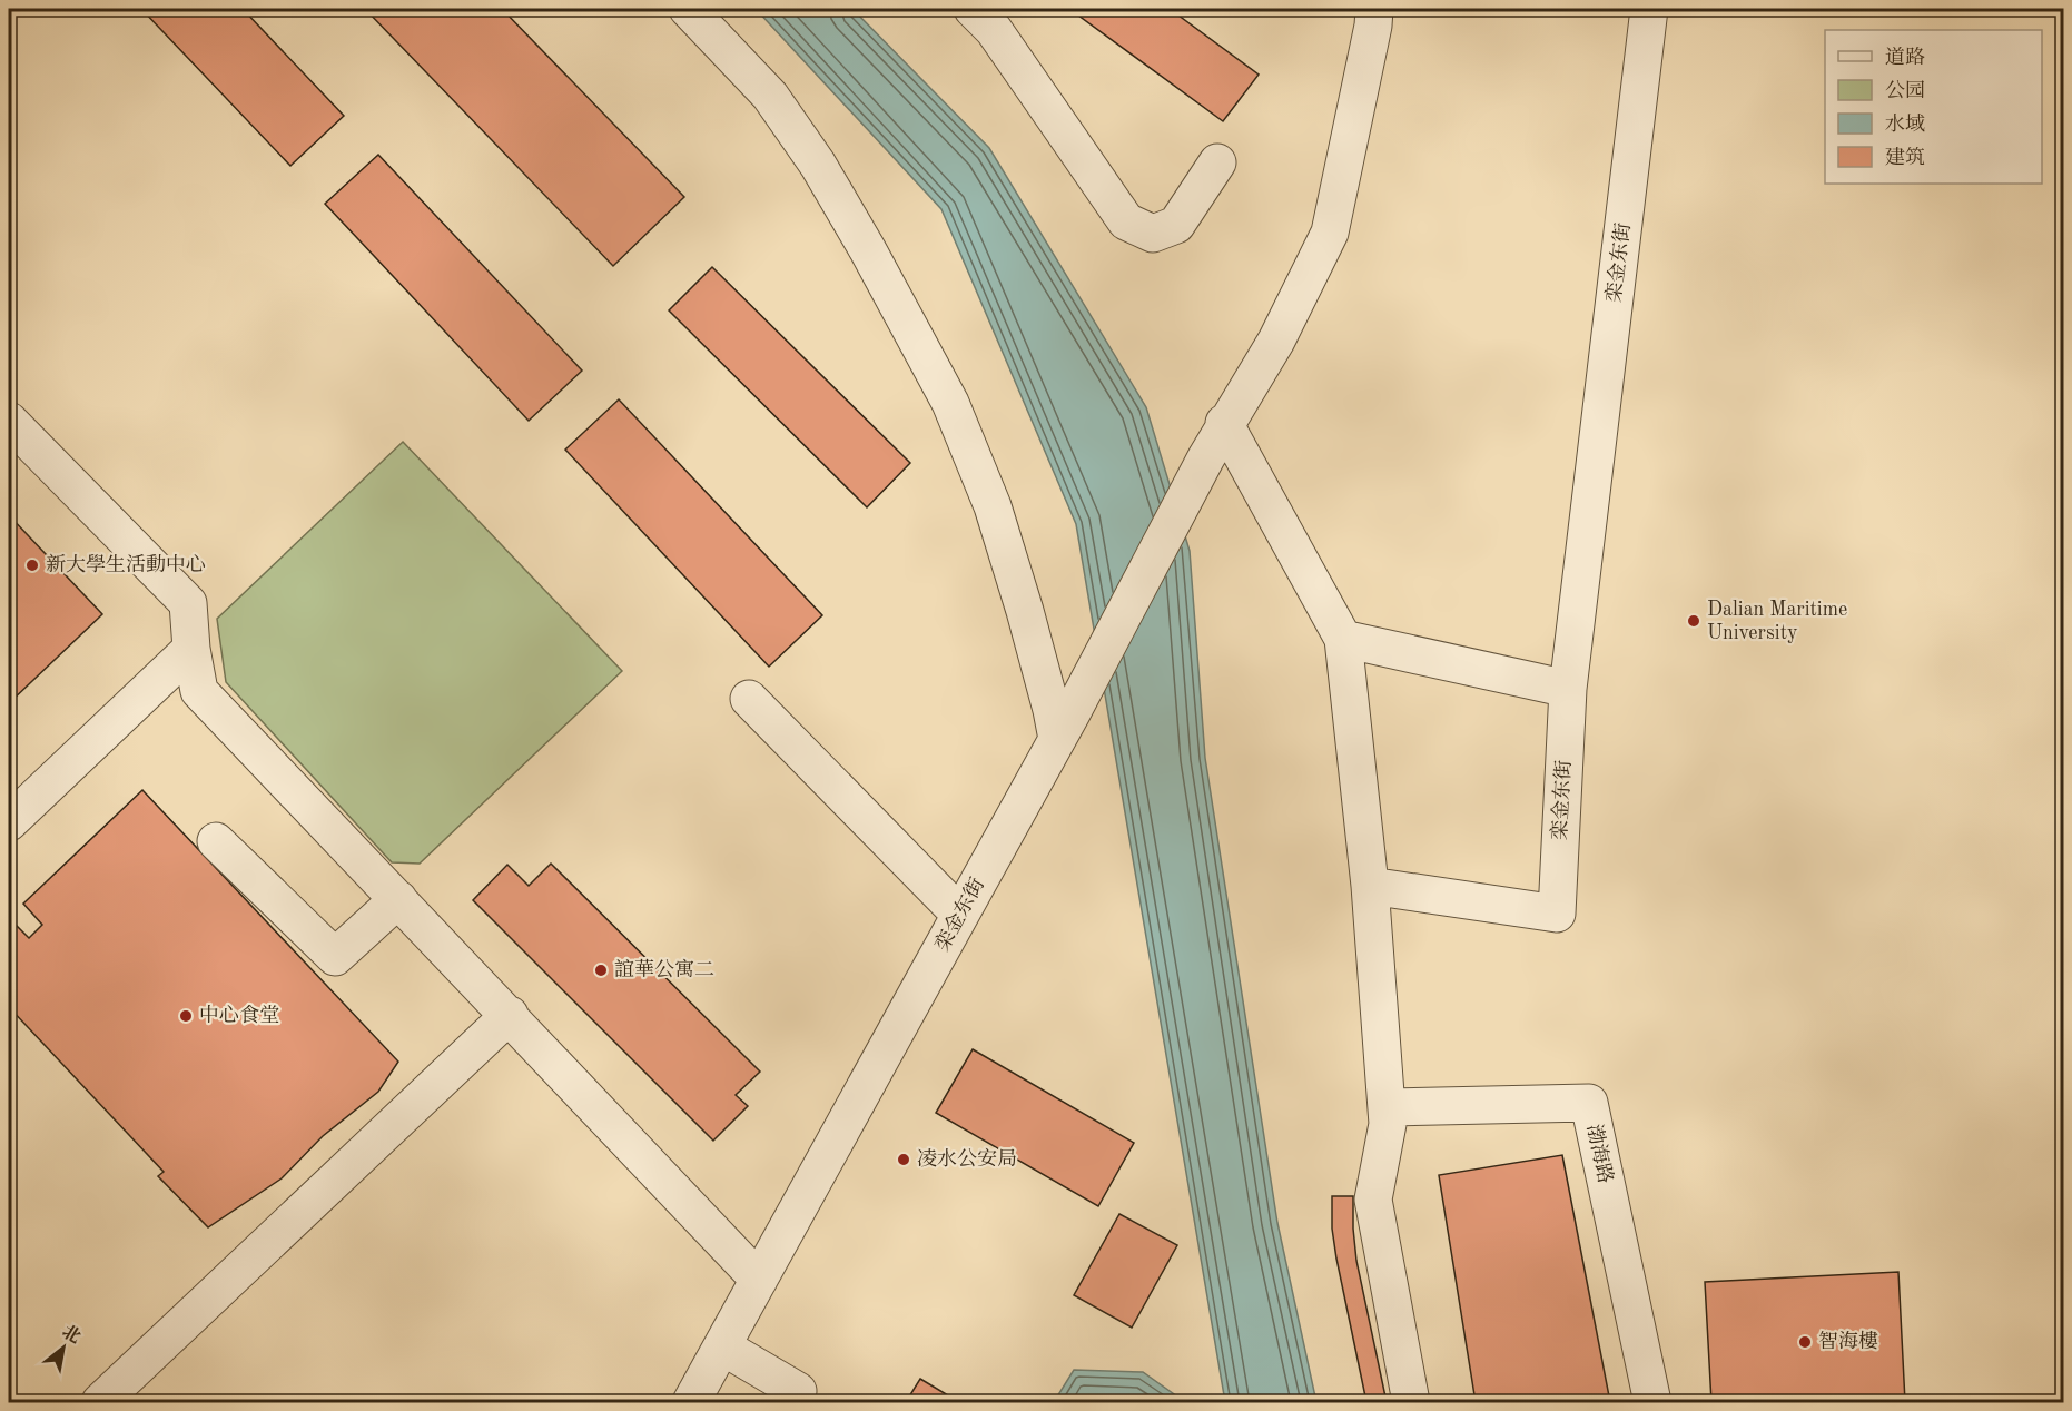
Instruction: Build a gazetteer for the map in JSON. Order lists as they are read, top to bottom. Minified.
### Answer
{"streets":{"street":["栾金东街","渤海路"]},"places":["新大學生活動中心","Dalian Maritime University","誼華公寓二","中心食堂","凌水公安局","智海樓"],"legend":["道路","公园","水域","建筑"],"north":"top right"}
